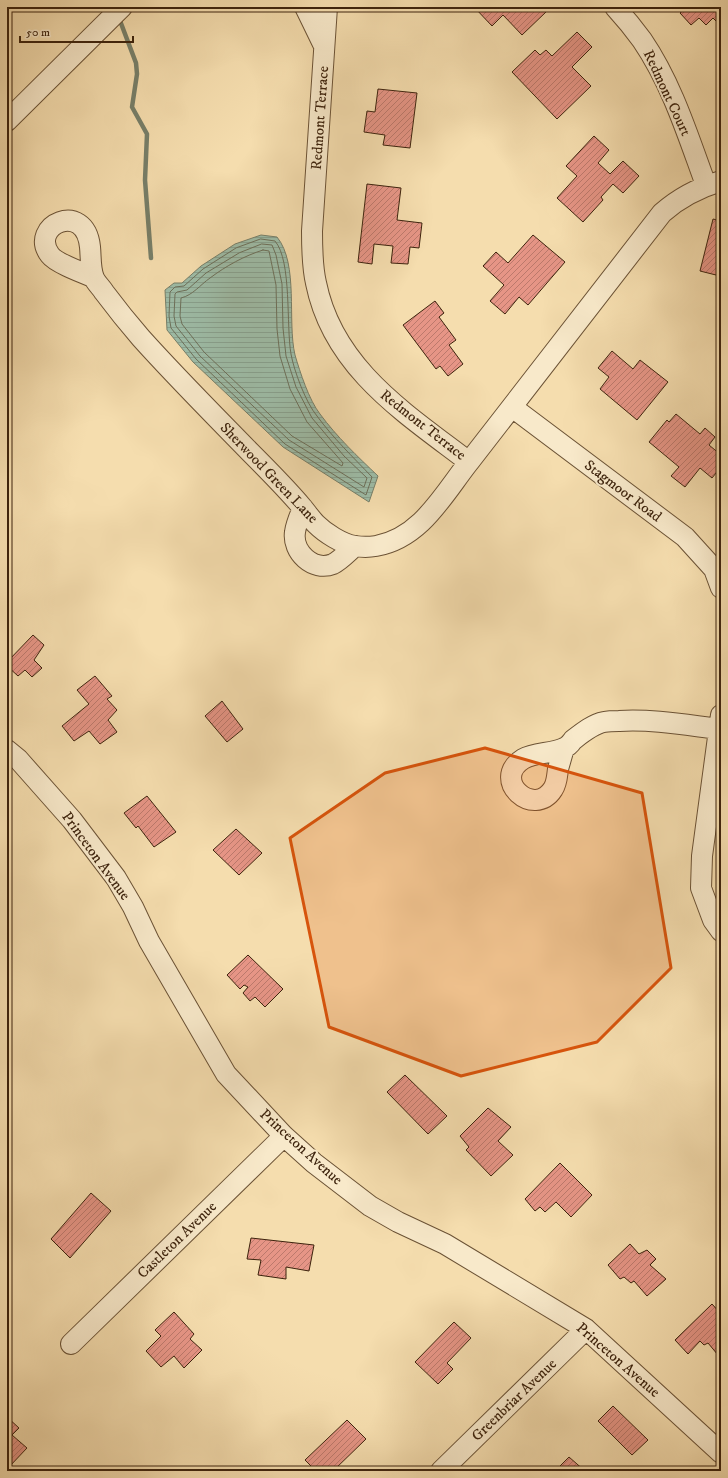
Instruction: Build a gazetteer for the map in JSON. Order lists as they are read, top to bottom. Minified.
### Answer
{"streets":{"street":["Redmont Court","Redmont Terrace","Sherwood Green Lane","Stagmoor Road","Princeton Avenue","Castleton Avenue","Greenbriar Avenue"]},"crossings":[["Redmont Court","Redmont Terrace"],["Redmont Terrace","Sherwood Green Lane"],["Redmont Terrace","Stagmoor Road"],["Princeton Avenue","Castleton Avenue"],["Princeton Avenue","Greenbriar Avenue"]],"scale_bar":"50 m"}
